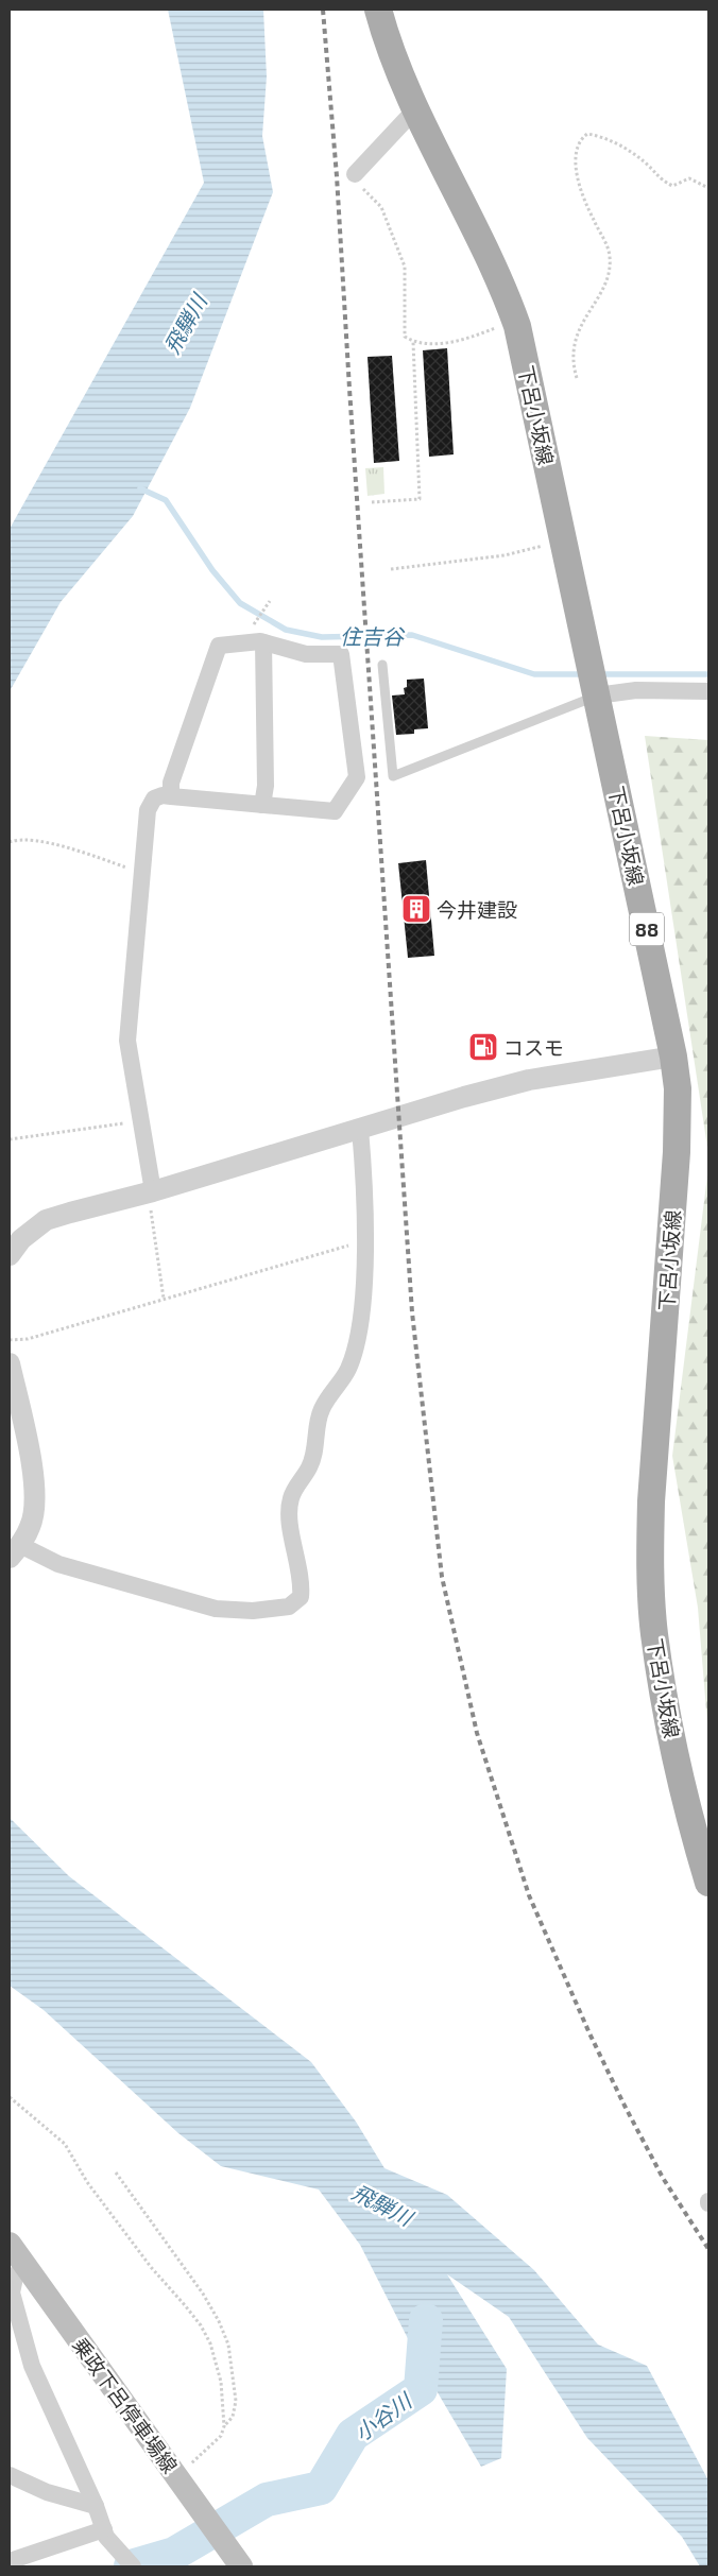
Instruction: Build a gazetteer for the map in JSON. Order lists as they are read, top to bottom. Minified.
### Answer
{"streets":{"main road":["下呂小坂線","88","乗政下呂停車場線"]},"water":["飛騨川","住吉谷","小谷川"],"places":{"building":["今井建設"],"fuel station":["コスモ"]}}
